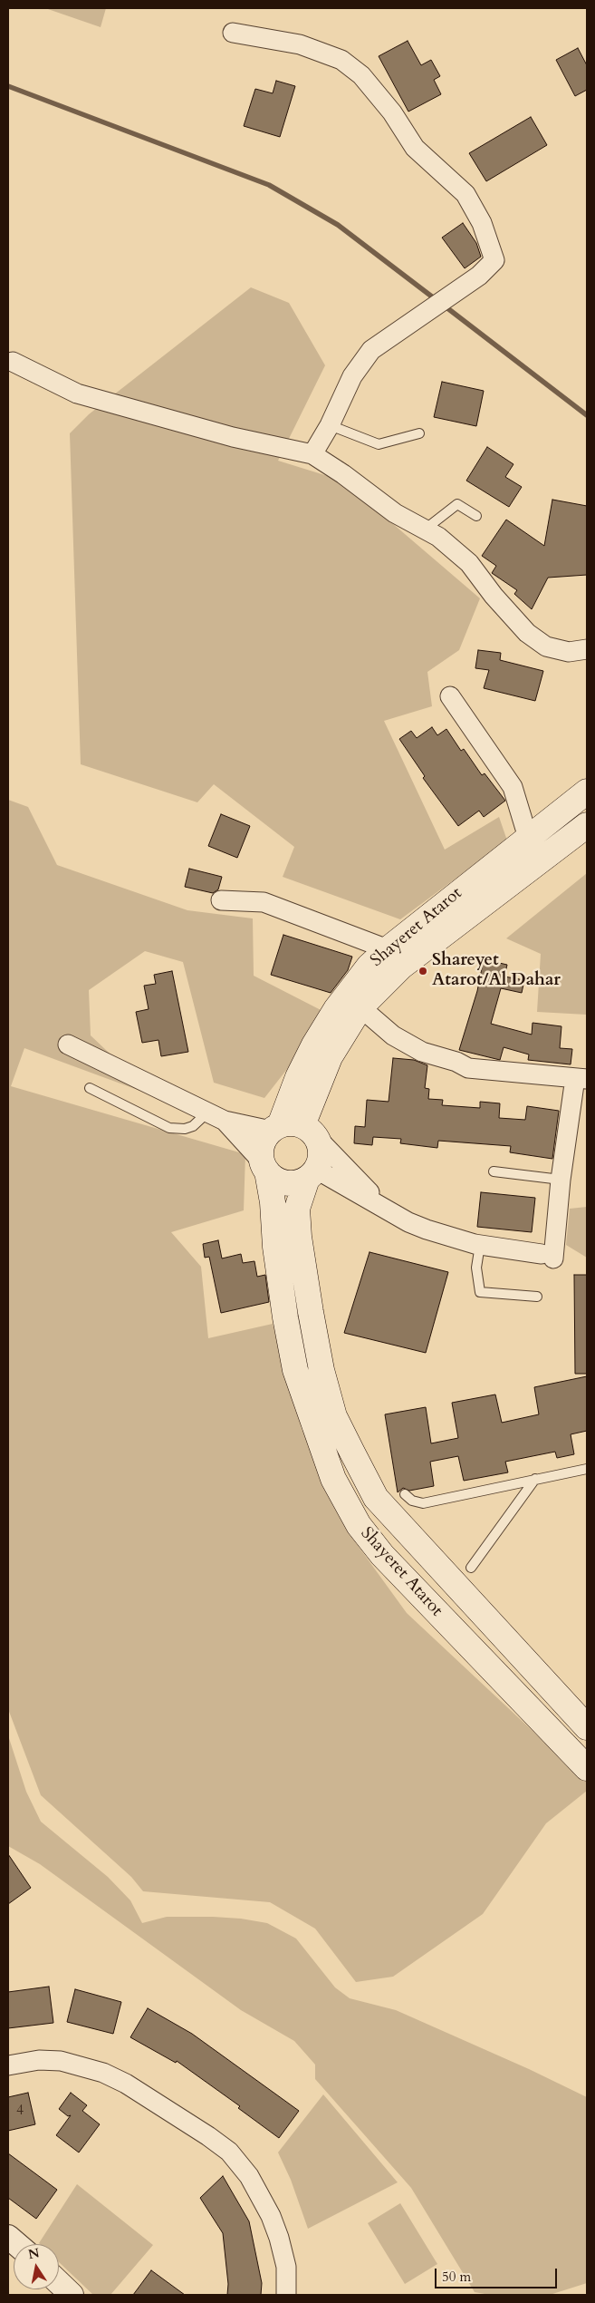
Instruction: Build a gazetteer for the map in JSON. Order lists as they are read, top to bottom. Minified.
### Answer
{"streets":{"main road":["Shayeret Atarot"]},"places":["Shareyet Atarot/Al Dahar"],"house_numbers":["4"],"scale_bar":"50 m","north":"top"}
